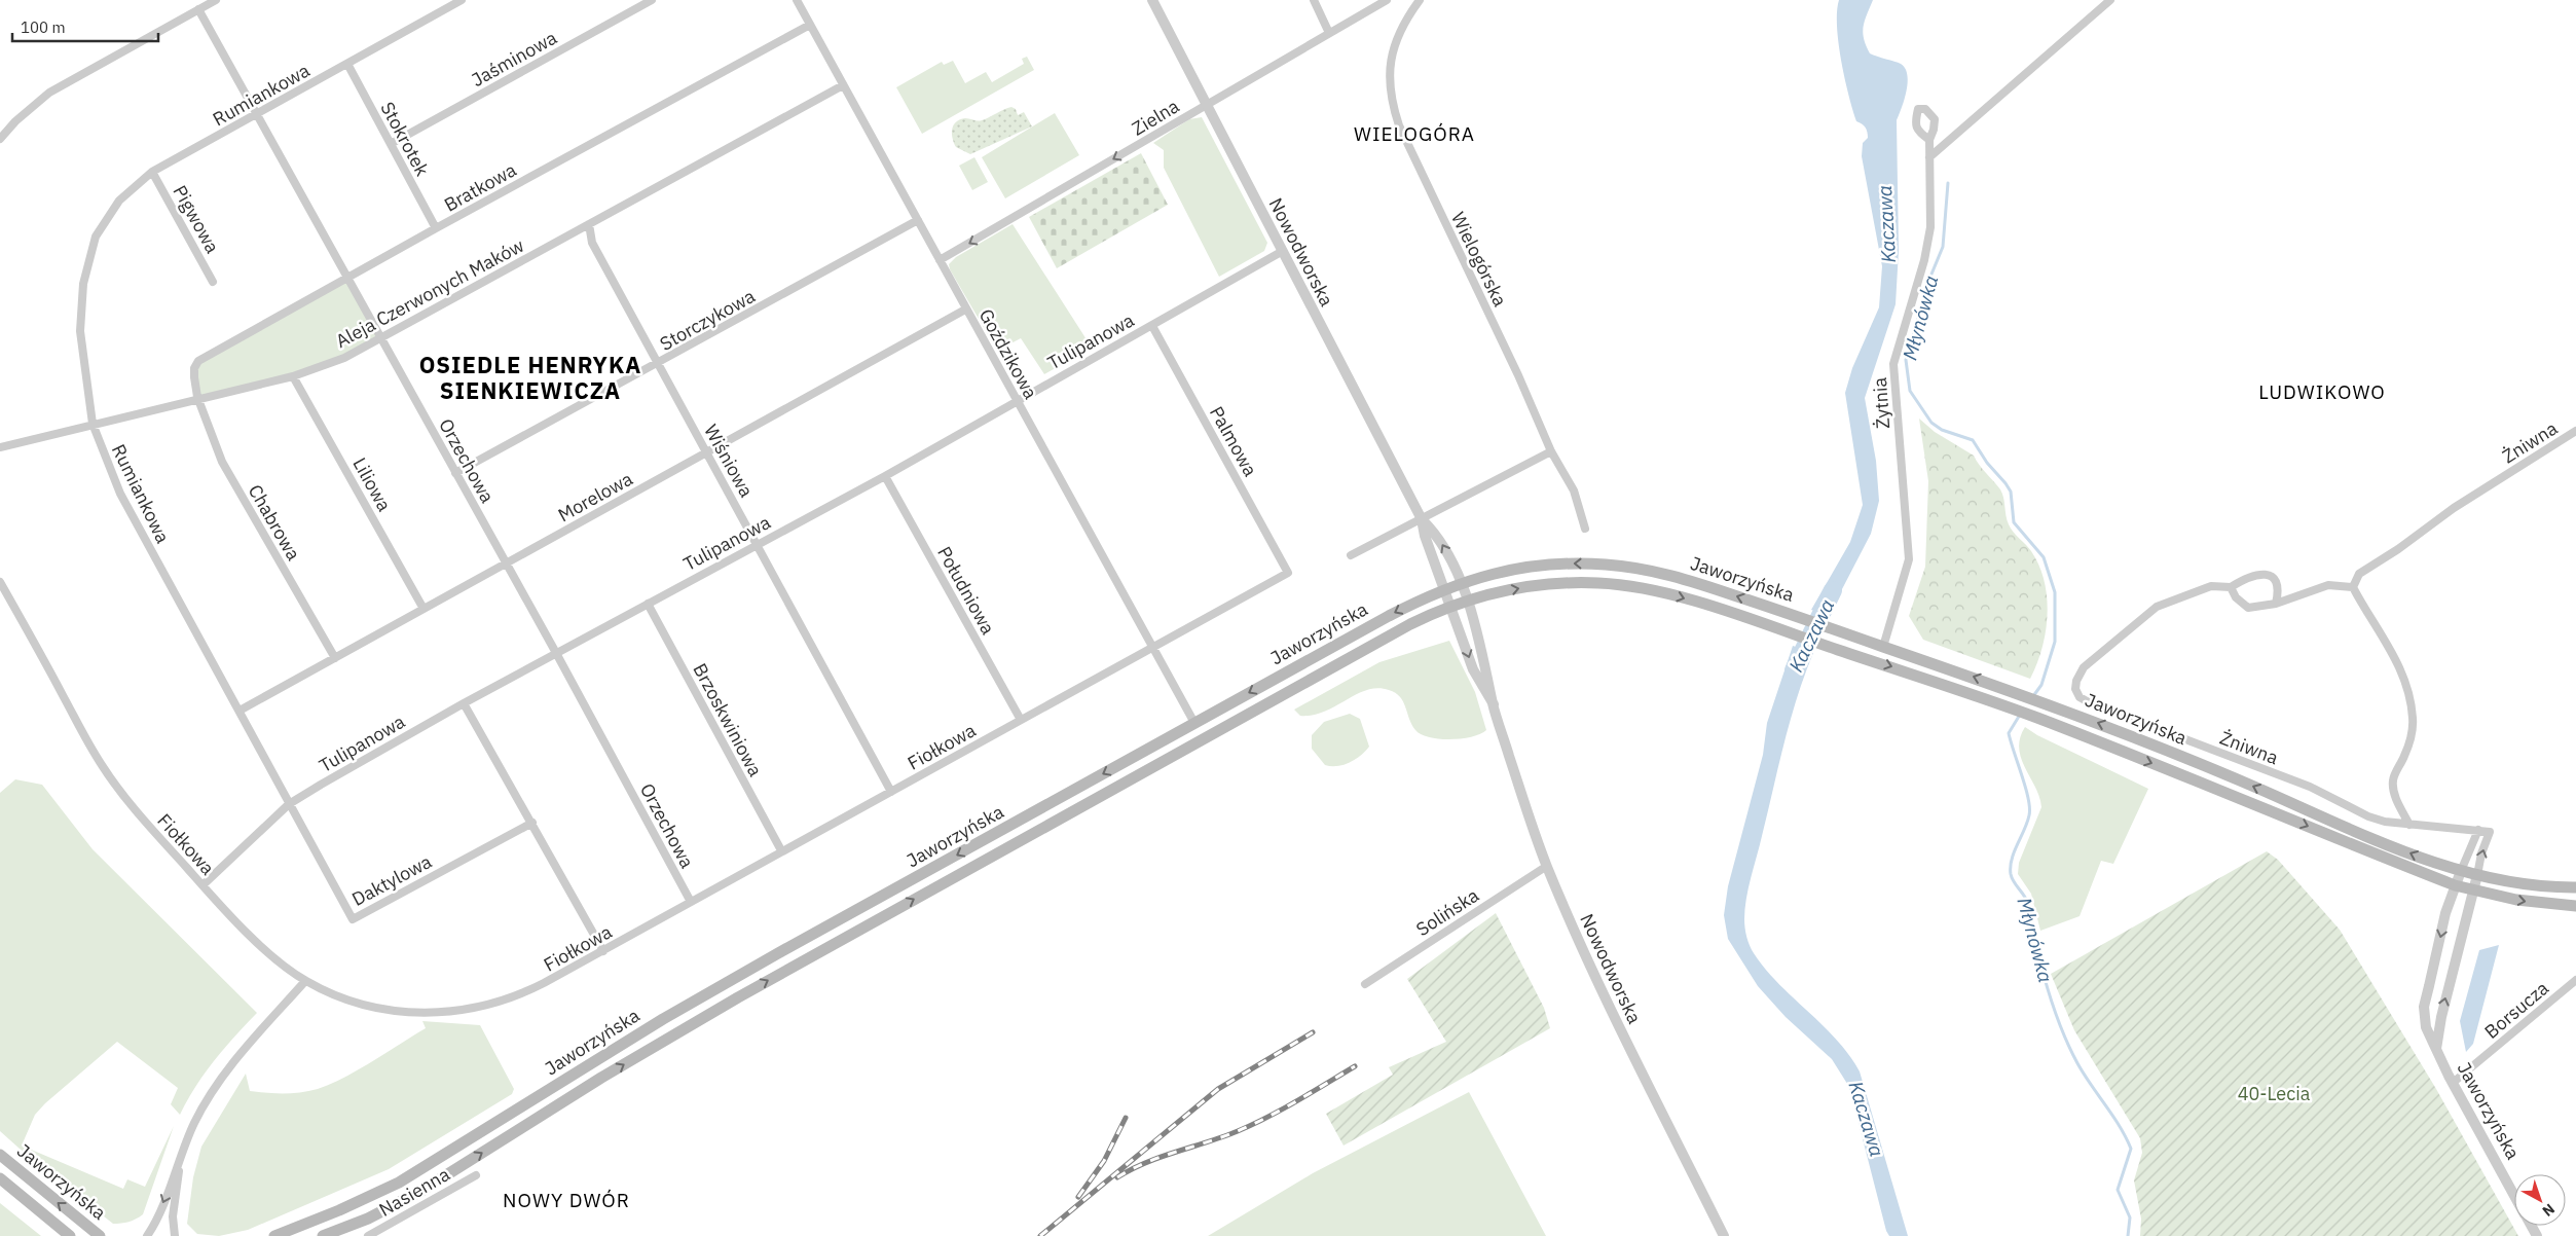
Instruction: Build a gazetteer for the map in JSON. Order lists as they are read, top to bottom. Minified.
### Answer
{"streets":{"main road":["Jaworzyńska"],"street":["Jaśminowa","Rumiankowa","Zielna","Stokrotek","Bratkowa","Pigwowa","Nowodworska","Wielogórska","Aleja Czerwonych Maków","Storczykowa","Tulipanowa","Goździkowa","Żytnia","Palmowa","Żniwna","Orzechowa","Wiśniowa","Liliowa","Morelowa","Chabrowa","Południowa","Brzoskwiniowa","Fiołkowa","Daktylowa","Solińska","Borsucza","Nasienna"]},"crossings":[["Jaśminowa","Stokrotek"],["Rumiankowa","Stokrotek"],["Rumiankowa","Pigwowa"],["Rumiankowa","Aleja Czerwonych Maków"],["Rumiankowa","Tulipanowa"],["Rumiankowa","Orzechowa"],["Rumiankowa","Morelowa"],["Rumiankowa","Daktylowa"],["Zielna","Nowodworska"],["Zielna","Goździkowa"],["Stokrotek","Bratkowa"],["Bratkowa","Aleja Czerwonych Maków"],["Bratkowa","Goździkowa"],["Bratkowa","Orzechowa"],["Bratkowa","Chabrowa"],["Nowodworska","Tulipanowa"],["Nowodworska","Jaworzyńska"],["Nowodworska","Solińska"],["Aleja Czerwonych Maków","Goździkowa"],["Aleja Czerwonych Maków","Orzechowa"],["Aleja Czerwonych Maków","Wiśniowa"],["Aleja Czerwonych Maków","Liliowa"],["Aleja Czerwonych Maków","Chabrowa"],["Storczykowa","Goździkowa"],["Storczykowa","Orzechowa"],["Storczykowa","Wiśniowa"],["Tulipanowa","Goździkowa"],["Tulipanowa","Palmowa"],["Tulipanowa","Orzechowa"],["Tulipanowa","Wiśniowa"],["Tulipanowa","Południowa"],["Tulipanowa","Brzoskwiniowa"],["Tulipanowa","Fiołkowa"],["Tulipanowa","Daktylowa"],["Goździkowa","Morelowa"],["Goździkowa","Jaworzyńska"],["Goździkowa","Fiołkowa"],["Żytnia","Jaworzyńska"],["Palmowa","Fiołkowa"],["Żniwna","Jaworzyńska"],["Orzechowa","Morelowa"],["Orzechowa","Fiołkowa"],["Wiśniowa","Morelowa"],["Wiśniowa","Fiołkowa"],["Liliowa","Morelowa"],["Morelowa","Chabrowa"],["Jaworzyńska","Borsucza"],["Południowa","Fiołkowa"],["Brzoskwiniowa","Fiołkowa"]],"one_way":["Zielna"],"districts":["WIELOGÓRA","OSIEDLE HENRYKA SIENKIEWICZA","LUDWIKOWO","NOWY DWÓR"],"water":["Kaczawa","Młynówka"],"parks":["40-Lecia"],"scale_bar":"100 m","north":"bottom right"}
